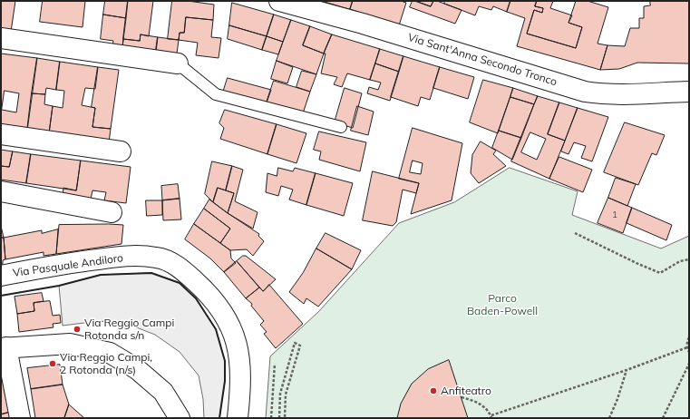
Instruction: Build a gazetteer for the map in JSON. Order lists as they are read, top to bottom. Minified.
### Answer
{"streets":{"street":["Via Sant'Anna Secondo Tronco","Via Pasquale Andiloro"]},"parks":["Parco Baden-Powell"],"places":["Via Reggio Campi Rotonda s/n","Via Reggio Campi, 2 Rotonda (n/s)","Anfiteatro"],"house_numbers":["1"]}
